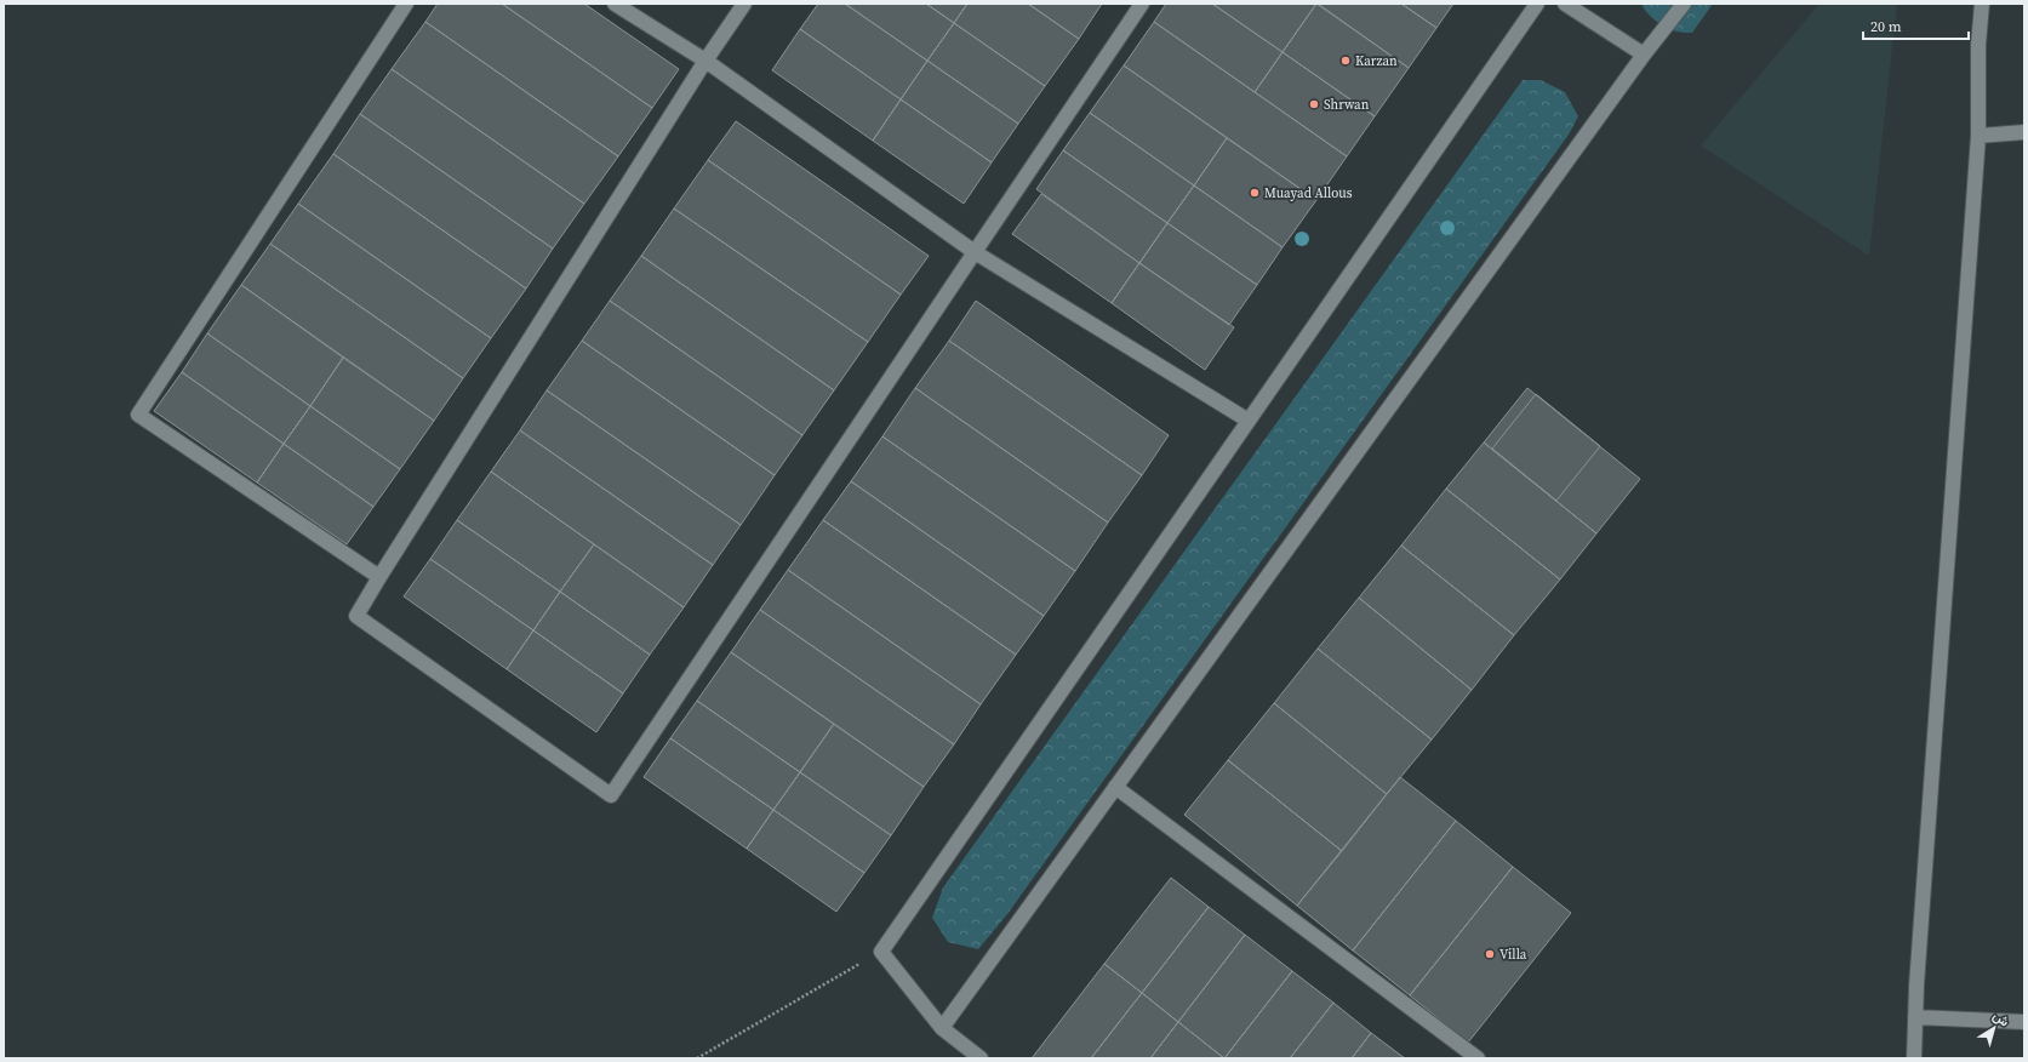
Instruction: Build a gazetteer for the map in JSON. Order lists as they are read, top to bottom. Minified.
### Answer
{"places":["Karzan","Shrwan","Muayad Allous","Villa"],"scale_bar":"20 m","north":"top right"}
